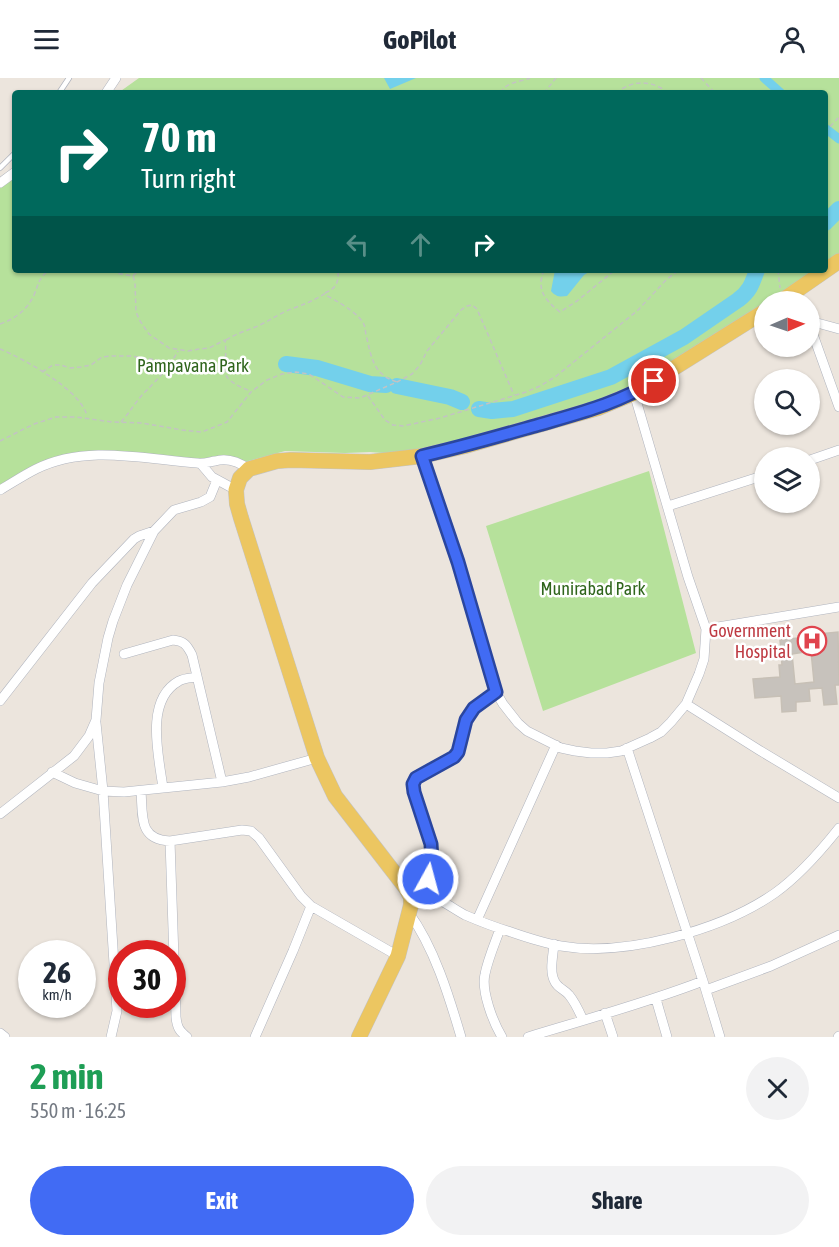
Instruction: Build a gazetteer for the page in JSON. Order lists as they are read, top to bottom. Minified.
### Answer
{"parks":["Pampavana Park","Munirabad Park"],"places":{"hospital":["Government Hospital"]},"north":"right","page":{"header":"GoPilot","turn":["70 m","Turn right"],"speed":"26 km/h","limit":"30","heading":["2 min","550 m · 16:25"],"buttons":["Exit","Share"]}}
